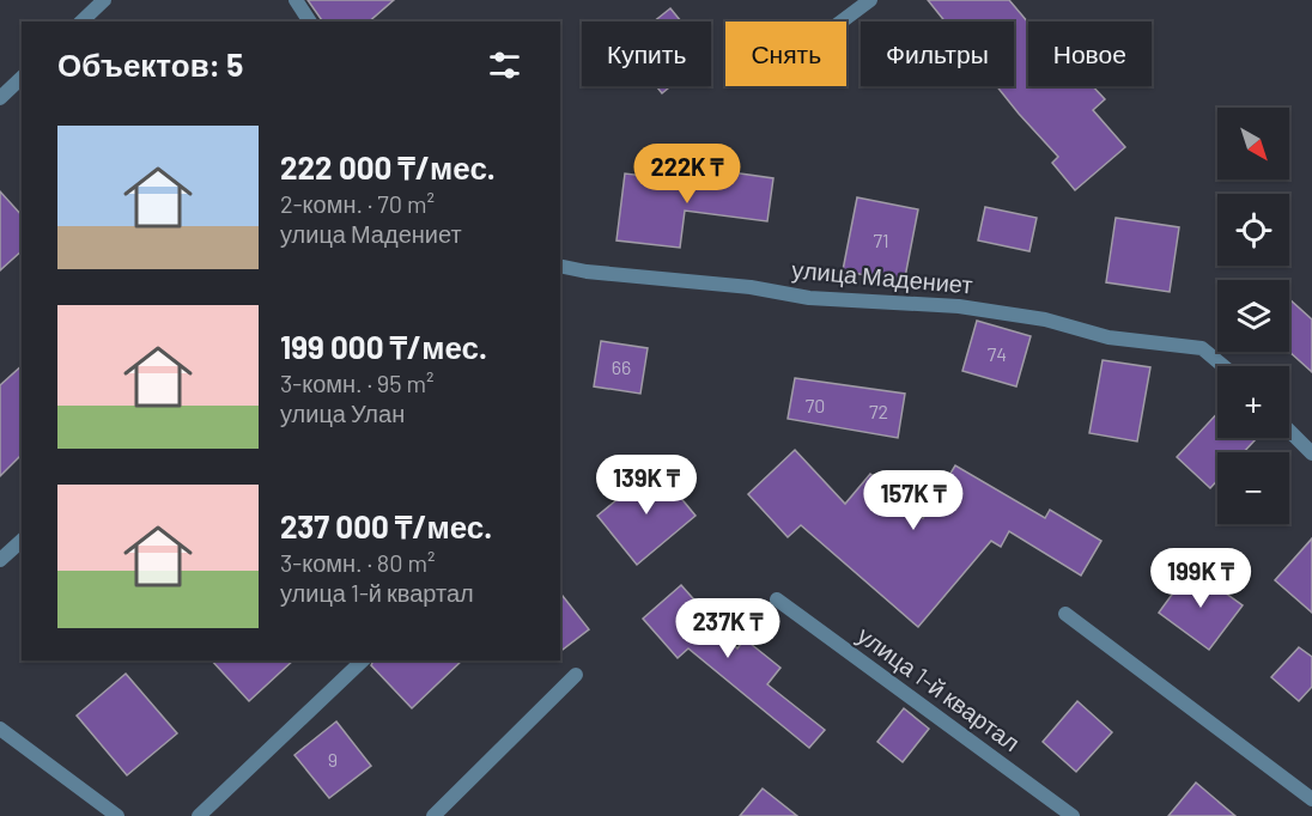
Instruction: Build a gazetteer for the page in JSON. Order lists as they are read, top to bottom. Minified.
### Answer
{"streets":{"street":["улица Мадениет","улица 1-й квартал"]},"house_numbers":["71","74","66","70","72","9"],"north":"bottom right","page":{"chip":["Купить","Снять","Фильтры","Новое"],"heading":"Объектов: 5","map_buttons":["+","−"],"list":[{"name":"222 000 ₸/мес.","note":"2-комн. · 70 m² · улица Мадениет"},{"name":"199 000 ₸/мес.","note":"3-комн. · 95 m² · улица Улан"},{"name":"237 000 ₸/мес.","note":"3-комн. · 80 m² · улица 1-й квартал"}],"price":["222K ₸","139K ₸","157K ₸","199K ₸","237K ₸"]}}
